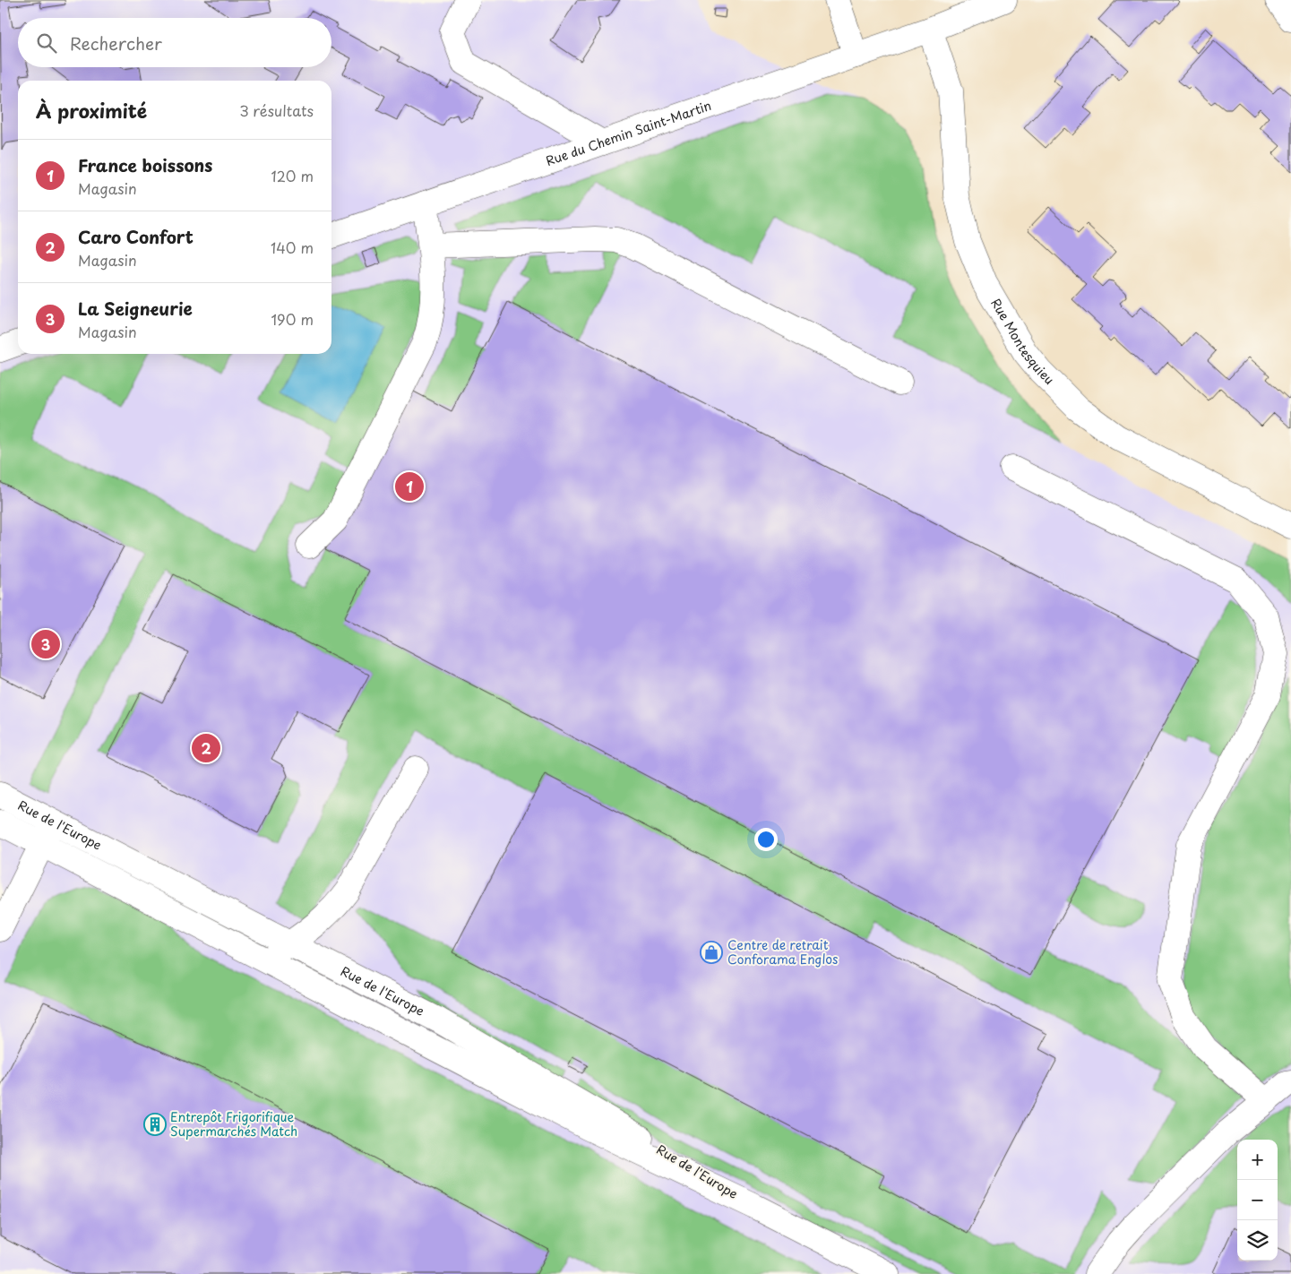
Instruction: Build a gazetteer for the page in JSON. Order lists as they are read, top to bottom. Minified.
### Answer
{"streets":{"street":["Rue du Chemin Saint-Martin","Rue Montesquieu","Rue de l'Europe"]},"crossings":[["Rue du Chemin Saint-Martin","Rue Montesquieu"]],"places":{"shop":["Centre de retrait Conforama Englos"],"building":["Entrepôt Frigorifique Supermarchés Match"]},"page":{"search":"Rechercher","heading":["À proximité","3 résultats"],"list":[{"mark":"1","name":"France boissons","note":"Magasin","value":"120 m"},{"mark":"2","name":"Caro Confort","note":"Magasin","value":"140 m"},{"mark":"3","name":"La Seigneurie","note":"Magasin","value":"190 m"}],"pins":["1","3","2"],"map_buttons":["+","−"]}}
